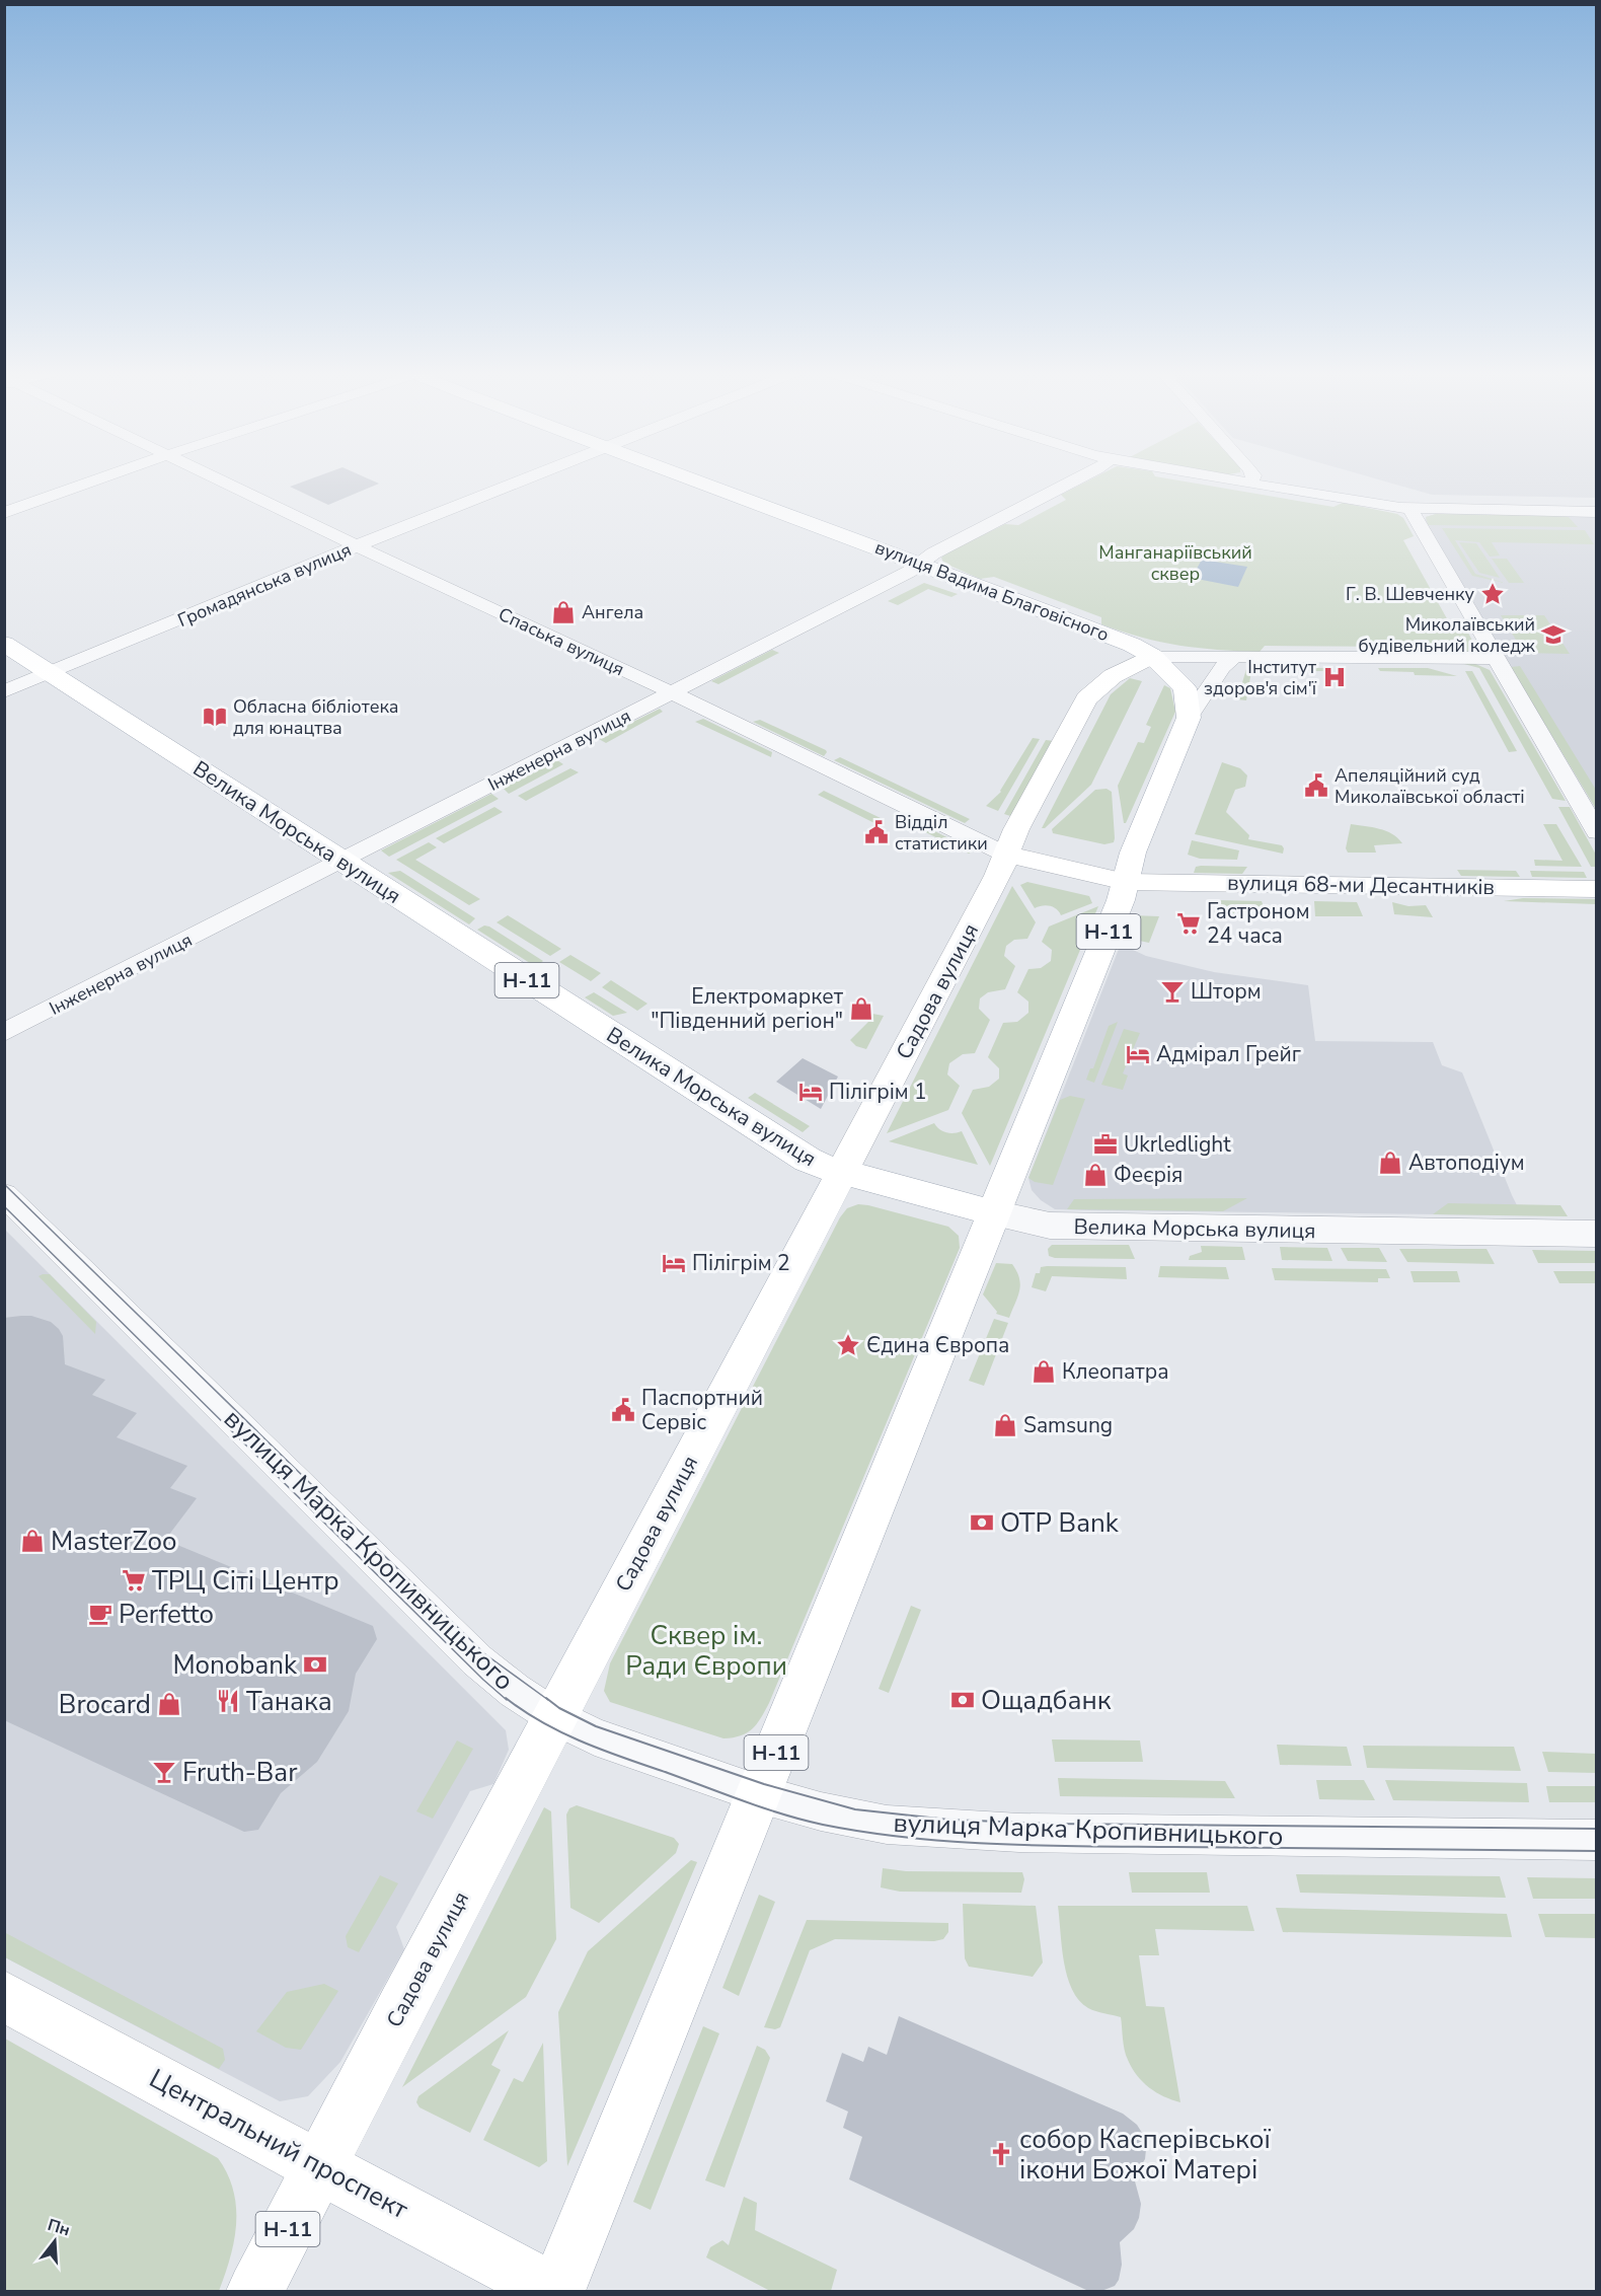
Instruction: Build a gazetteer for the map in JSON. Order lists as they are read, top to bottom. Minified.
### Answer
{"streets":{"main road":["вулиця Вадима Благовісного","Спаська вулиця","Велика Морська вулиця","вулиця 68-ми Десантників","Н-11","Садова вулиця","Центральний проспект"],"street":["Громадянська вулиця","Інженерна вулиця","вулиця Марка Кропивницького"]},"crossings":[["Громадянська вулиця","Спаська вулиця"],["Громадянська вулиця","Велика Морська вулиця"],["вулиця Вадима Благовісного","Інженерна вулиця"],["вулиця Вадима Благовісного","Садова вулиця"],["Спаська вулиця","Інженерна вулиця"],["Спаська вулиця","вулиця 68-ми Десантників"],["Спаська вулиця","Н-11"],["Спаська вулиця","Садова вулиця"],["Інженерна вулиця","Велика Морська вулиця"],["Велика Морська вулиця","Н-11"],["Велика Морська вулиця","Садова вулиця"],["вулиця 68-ми Десантників","Н-11"],["Н-11","вулиця Марка Кропивницького"],["Н-11","Центральний проспект"],["Садова вулиця","вулиця Марка Кропивницького"],["Садова вулиця","Центральний проспект"]],"parks":["Манганаріївський сквер","Сквер ім. Ради Європи"],"places":{"place":["Г. В. Шевченку","Єдина Європа"],"shop":["Ангела","Електромаркет \"Південний регіон\"","Автоподіум","Феєрія","Клеопатра","Samsung","MasterZoo","Brocard"],"school or university":["Миколаївський будівельний коледж"],"hospital":["Інститут здоров'я сім'ї"],"library":["Обласна бібліотека для юнацтва"],"public building":["Апеляційний суд Миколаївської області","Відділ статистики","Паспортний Сервіс"],"supermarket":["Гастроном 24 часа","ТРЦ Сіті Центр"],"bar":["Шторм","Fruth-Bar"],"hotel":["Адмірал Грейг","Пілігрім 1","Пілігрім 2"],"office":["Ukrledlight"],"bank":["OTP Bank","Monobank","Ощадбанк"],"cafe":["Perfetto"],"restaurant":["Танака"],"church":["собор Касперівської ікони Божої Матері"]},"north":"top"}
